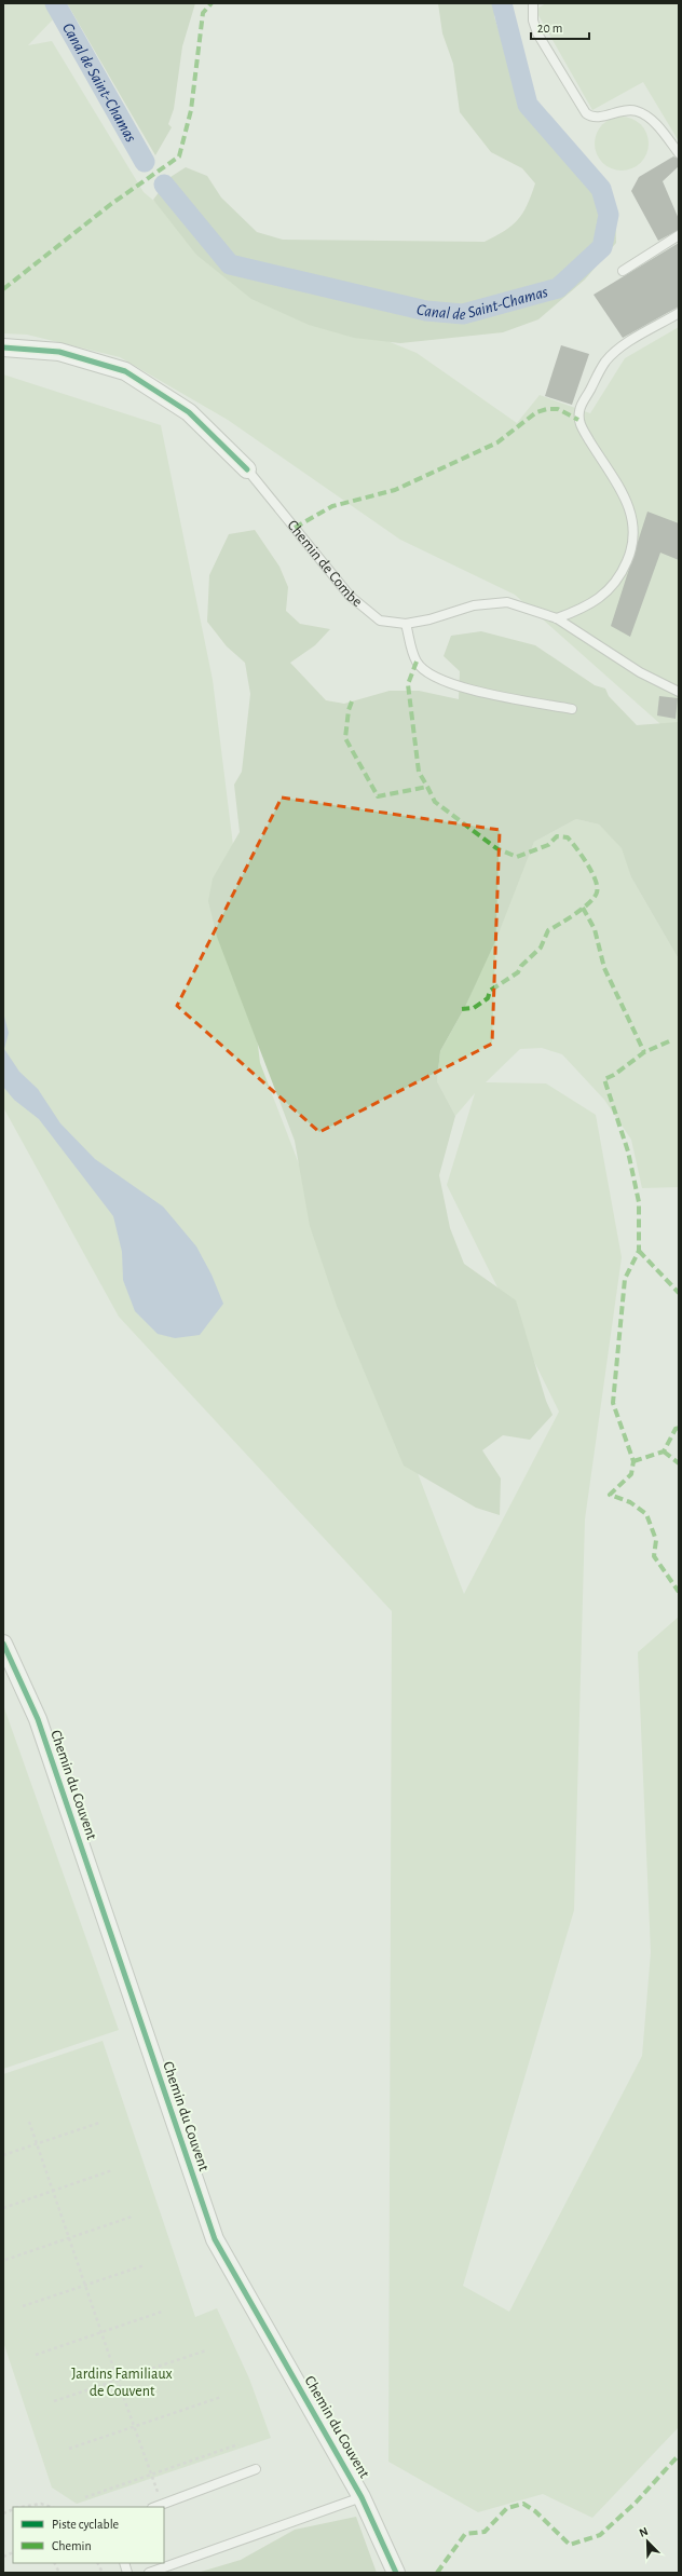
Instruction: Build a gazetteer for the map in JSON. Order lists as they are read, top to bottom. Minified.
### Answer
{"streets":{"street":["Chemin de Combe","Chemin du Couvent"]},"water":["Canal de Saint-Chamas"],"parks":["Jardins Familiaux de Couvent"],"legend":["Piste cyclable","Chemin"],"scale_bar":"20 m","north":"top left"}
